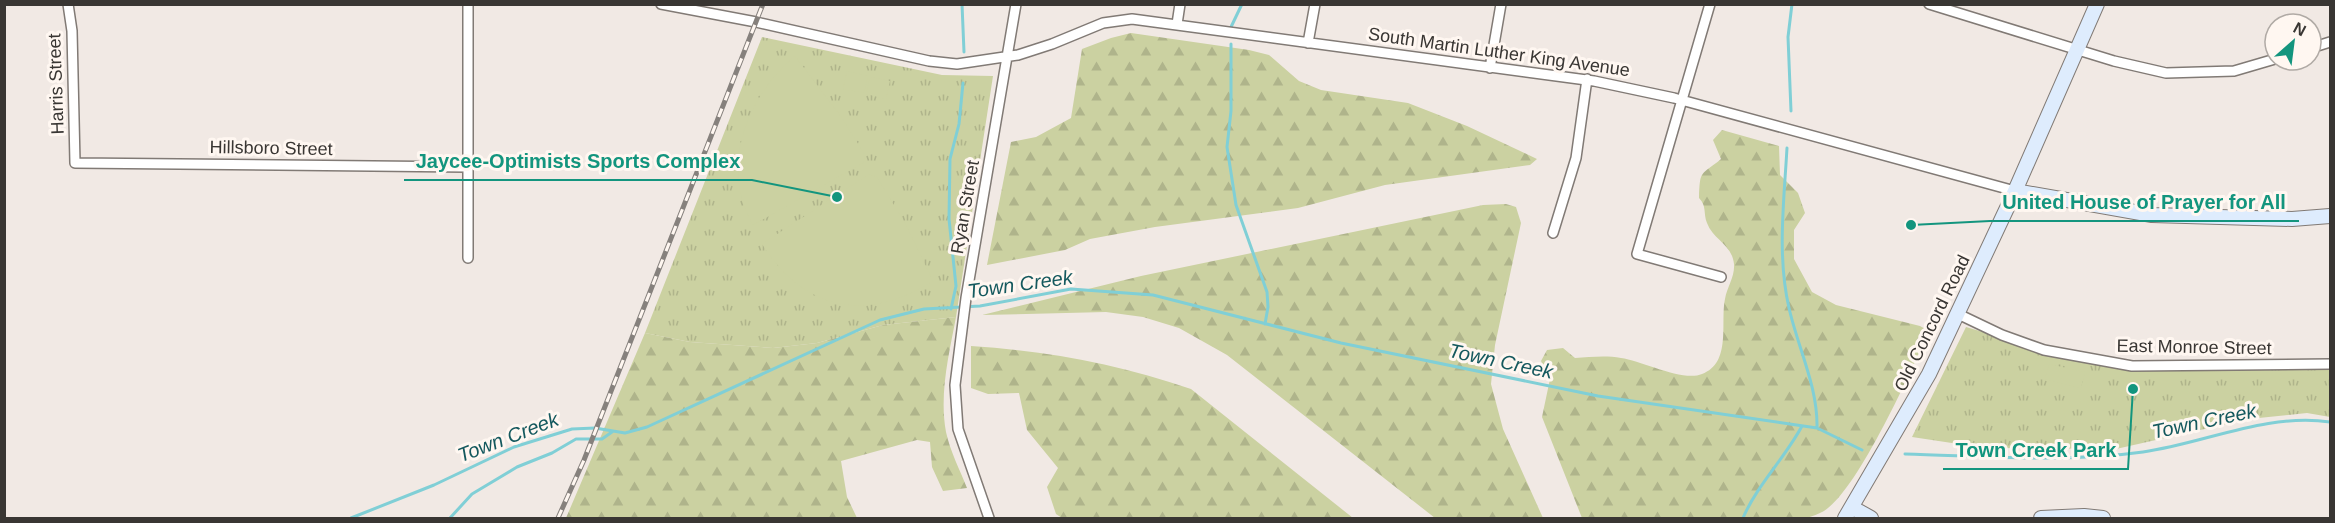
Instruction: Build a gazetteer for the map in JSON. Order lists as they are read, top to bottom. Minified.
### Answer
{"streets":{"main road":["South Martin Luther King Avenue","Old Concord Road"],"street":["Harris Street","Hillsboro Street","Ryan Street","East Monroe Street"]},"crossings":[["South Martin Luther King Avenue","Ryan Street"],["South Martin Luther King Avenue","Old Concord Road"],["Harris Street","Hillsboro Street"],["Old Concord Road","East Monroe Street"]],"water":["Town Creek"],"places":["Jaycee-Optimists Sports Complex","United House of Prayer for All","Town Creek Park"],"north":"top right"}
